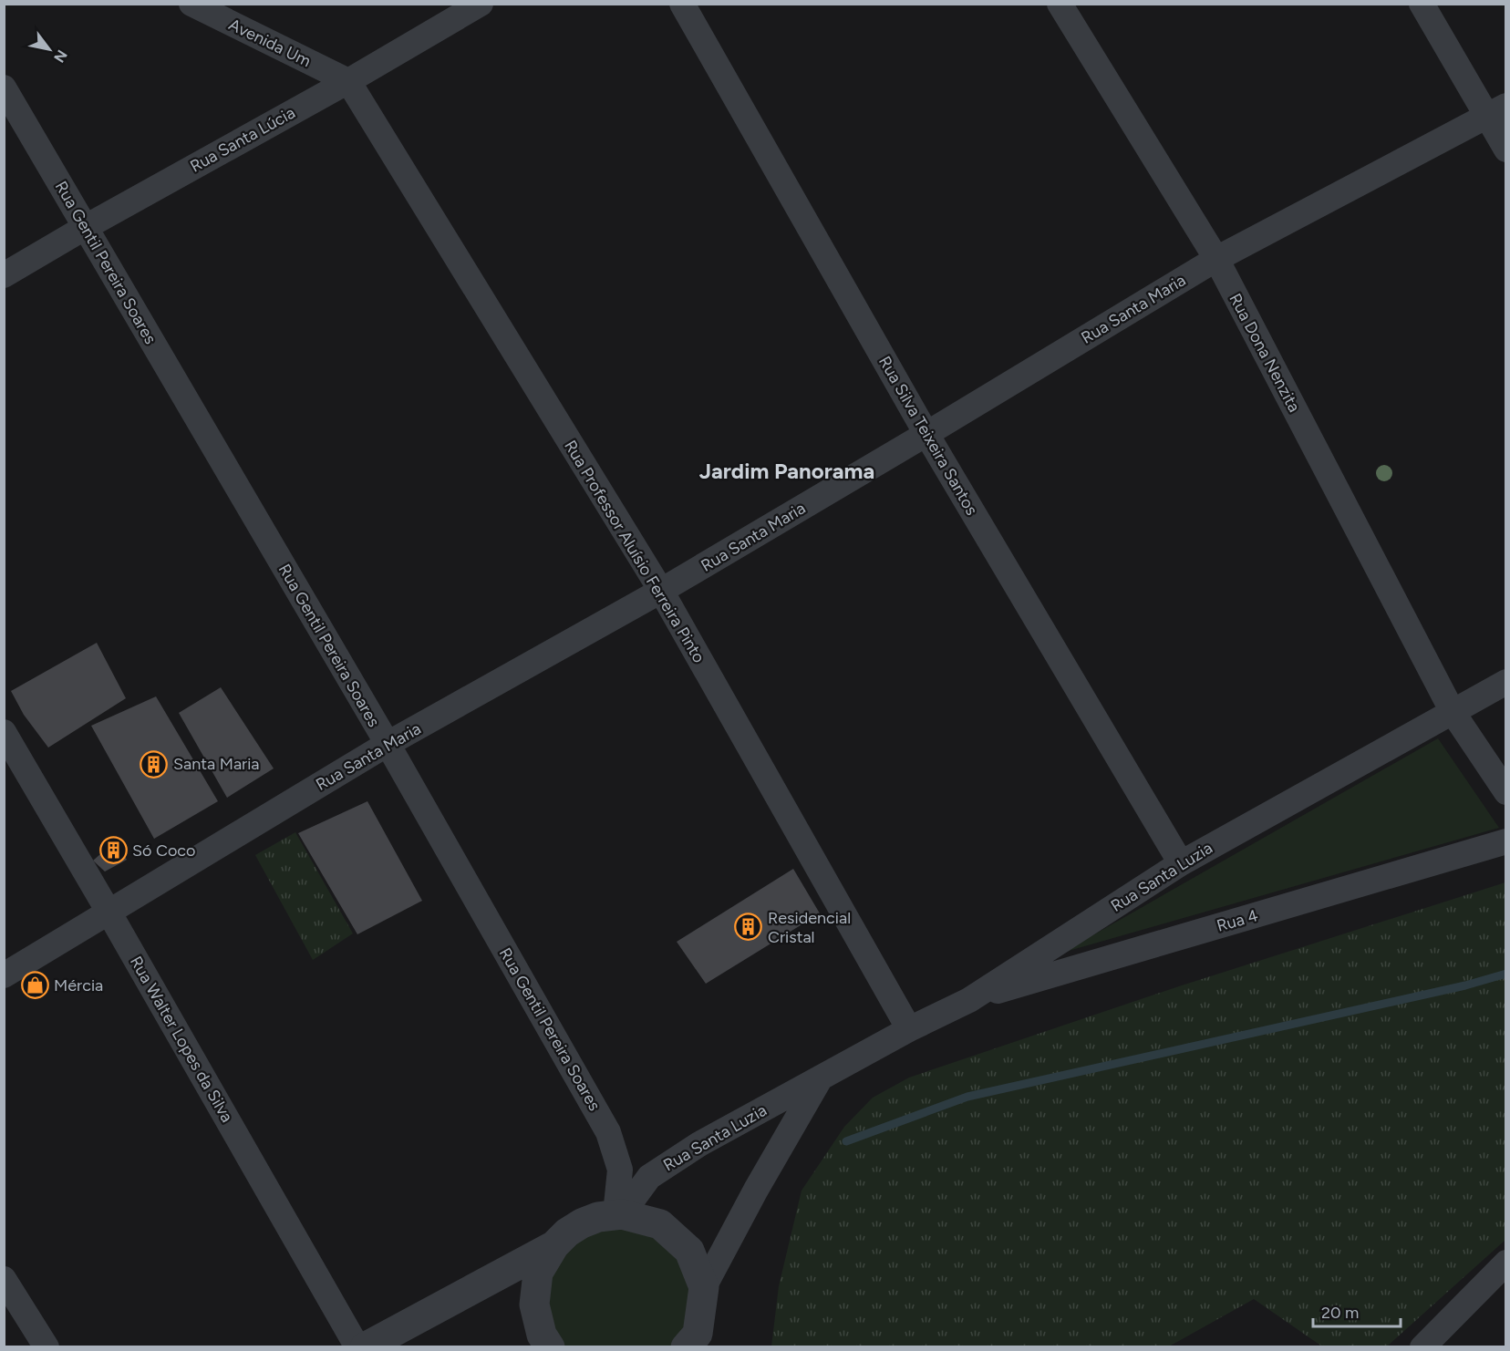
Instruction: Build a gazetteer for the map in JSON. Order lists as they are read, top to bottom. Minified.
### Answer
{"streets":{"street":["Avenida Um","Rua Santa Lúcia","Rua Gentil Pereira Soares","Rua Santa Maria","Rua Dona Nenzita","Rua Silva Teixeira Santos","Rua Professor Aluísio Ferreira Pinto","Rua Santa Luzia","Rua 4","Rua Walter Lopes da Silva"]},"crossings":[["Avenida Um","Rua Santa Lúcia"],["Avenida Um","Rua Professor Aluísio Ferreira Pinto"],["Rua Santa Lúcia","Rua Gentil Pereira Soares"],["Rua Santa Lúcia","Rua Professor Aluísio Ferreira Pinto"],["Rua Gentil Pereira Soares","Rua Santa Maria"],["Rua Gentil Pereira Soares","Rua Santa Luzia"],["Rua Santa Maria","Rua Dona Nenzita"],["Rua Santa Maria","Rua Silva Teixeira Santos"],["Rua Santa Maria","Rua Professor Aluísio Ferreira Pinto"],["Rua Santa Maria","Rua Walter Lopes da Silva"],["Rua Dona Nenzita","Rua Santa Luzia"],["Rua Silva Teixeira Santos","Rua Santa Luzia"],["Rua Professor Aluísio Ferreira Pinto","Rua Santa Luzia"],["Rua Santa Luzia","Rua 4"]],"districts":["Jardim Panorama"],"places":{"building":["Santa Maria","Só Coco","Residencial Cristal"],"shop":["Mércia"]},"scale_bar":"20 m","north":"bottom right"}
